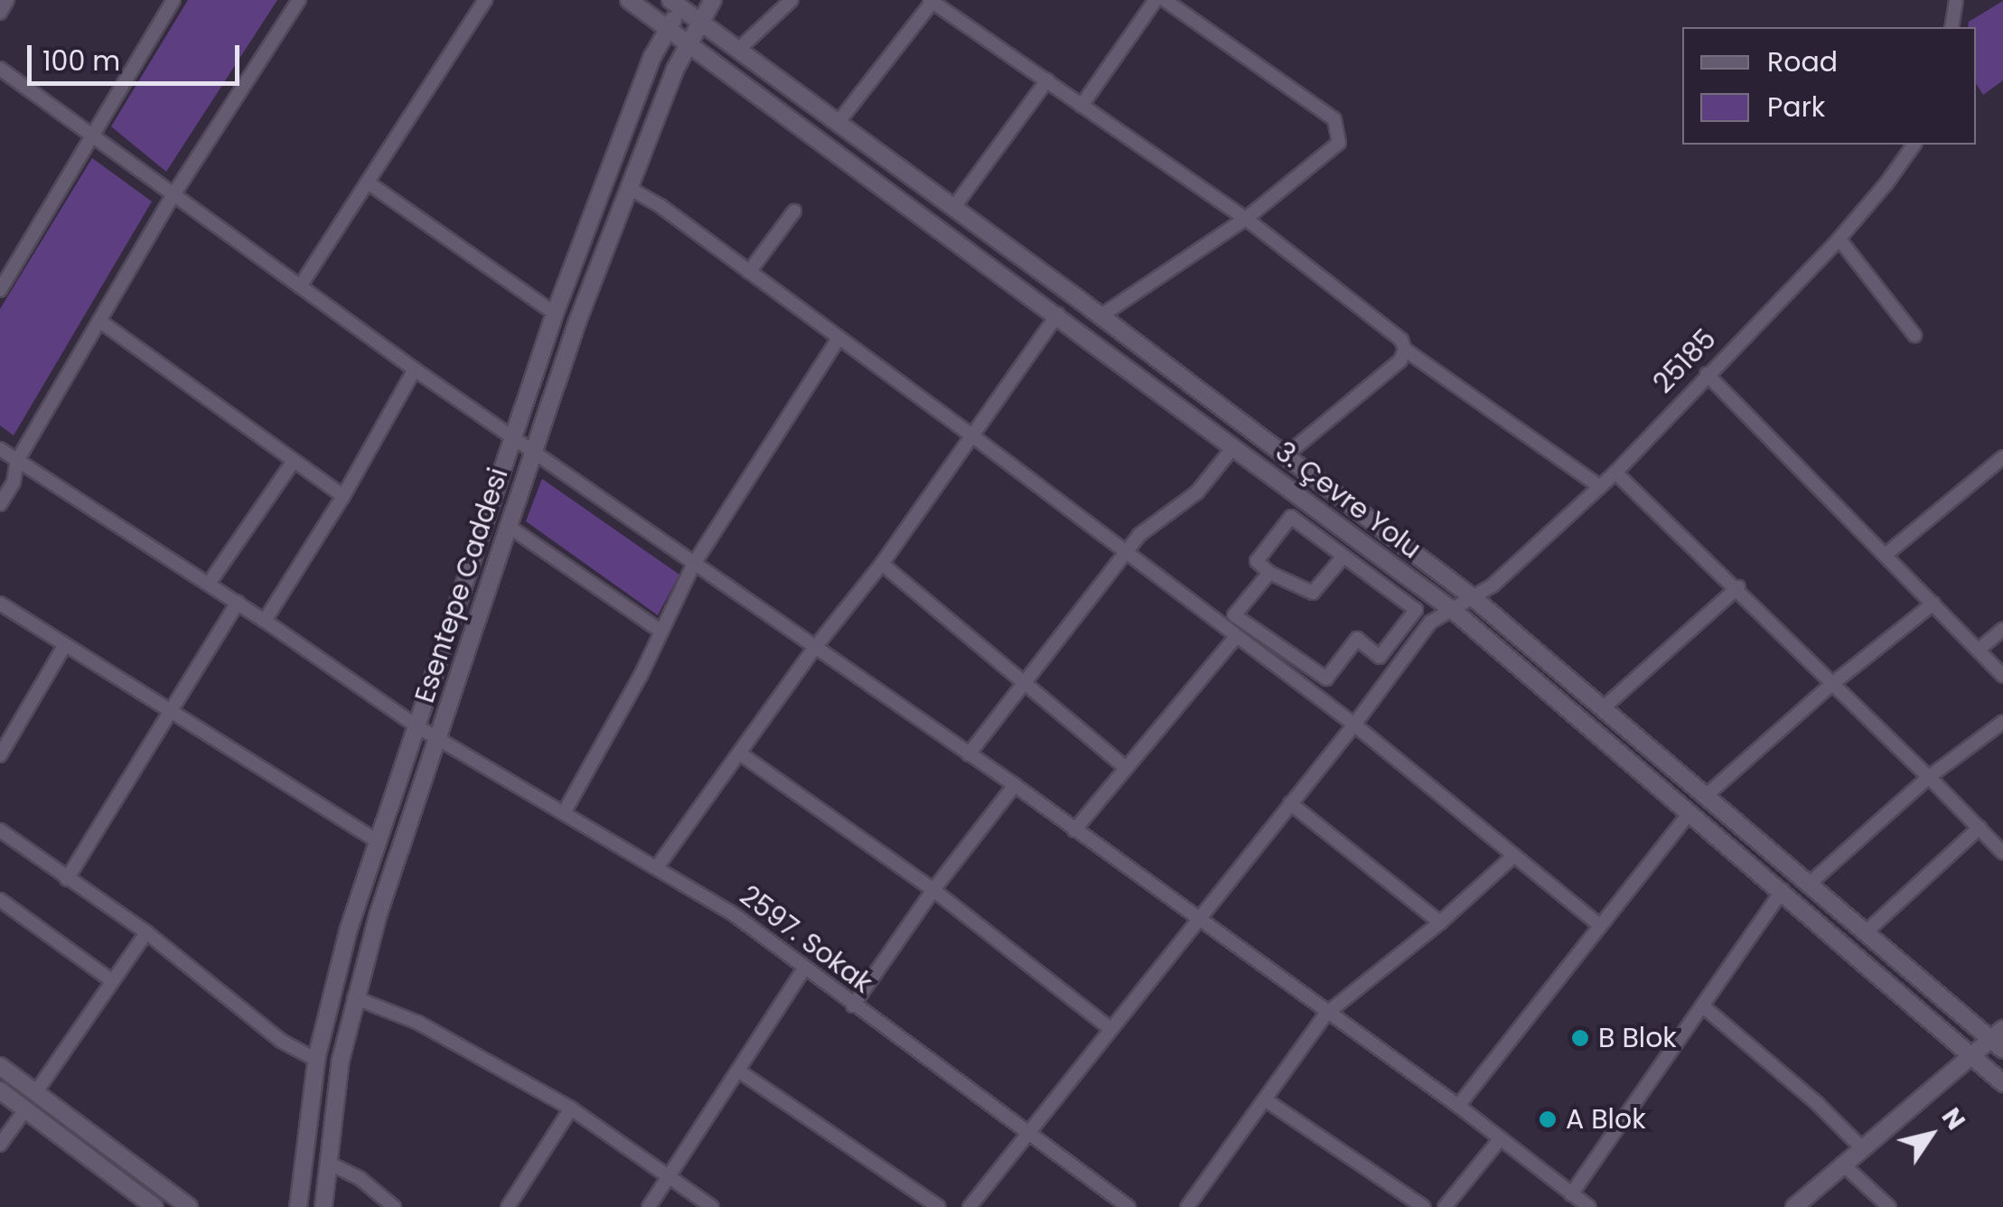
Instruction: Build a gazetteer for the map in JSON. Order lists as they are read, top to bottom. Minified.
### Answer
{"streets":{"main road":["3. Çevre Yolu","Esentepe Caddesi"],"street":["25185","2597. Sokak"]},"crossings":[["25185","3. Çevre Yolu"],["25185","2597. Sokak"],["3. Çevre Yolu","Esentepe Caddesi"],["Esentepe Caddesi","2597. Sokak"]],"places":["B Blok","A Blok"],"legend":["Road","Park"],"scale_bar":"100 m","north":"top right"}
